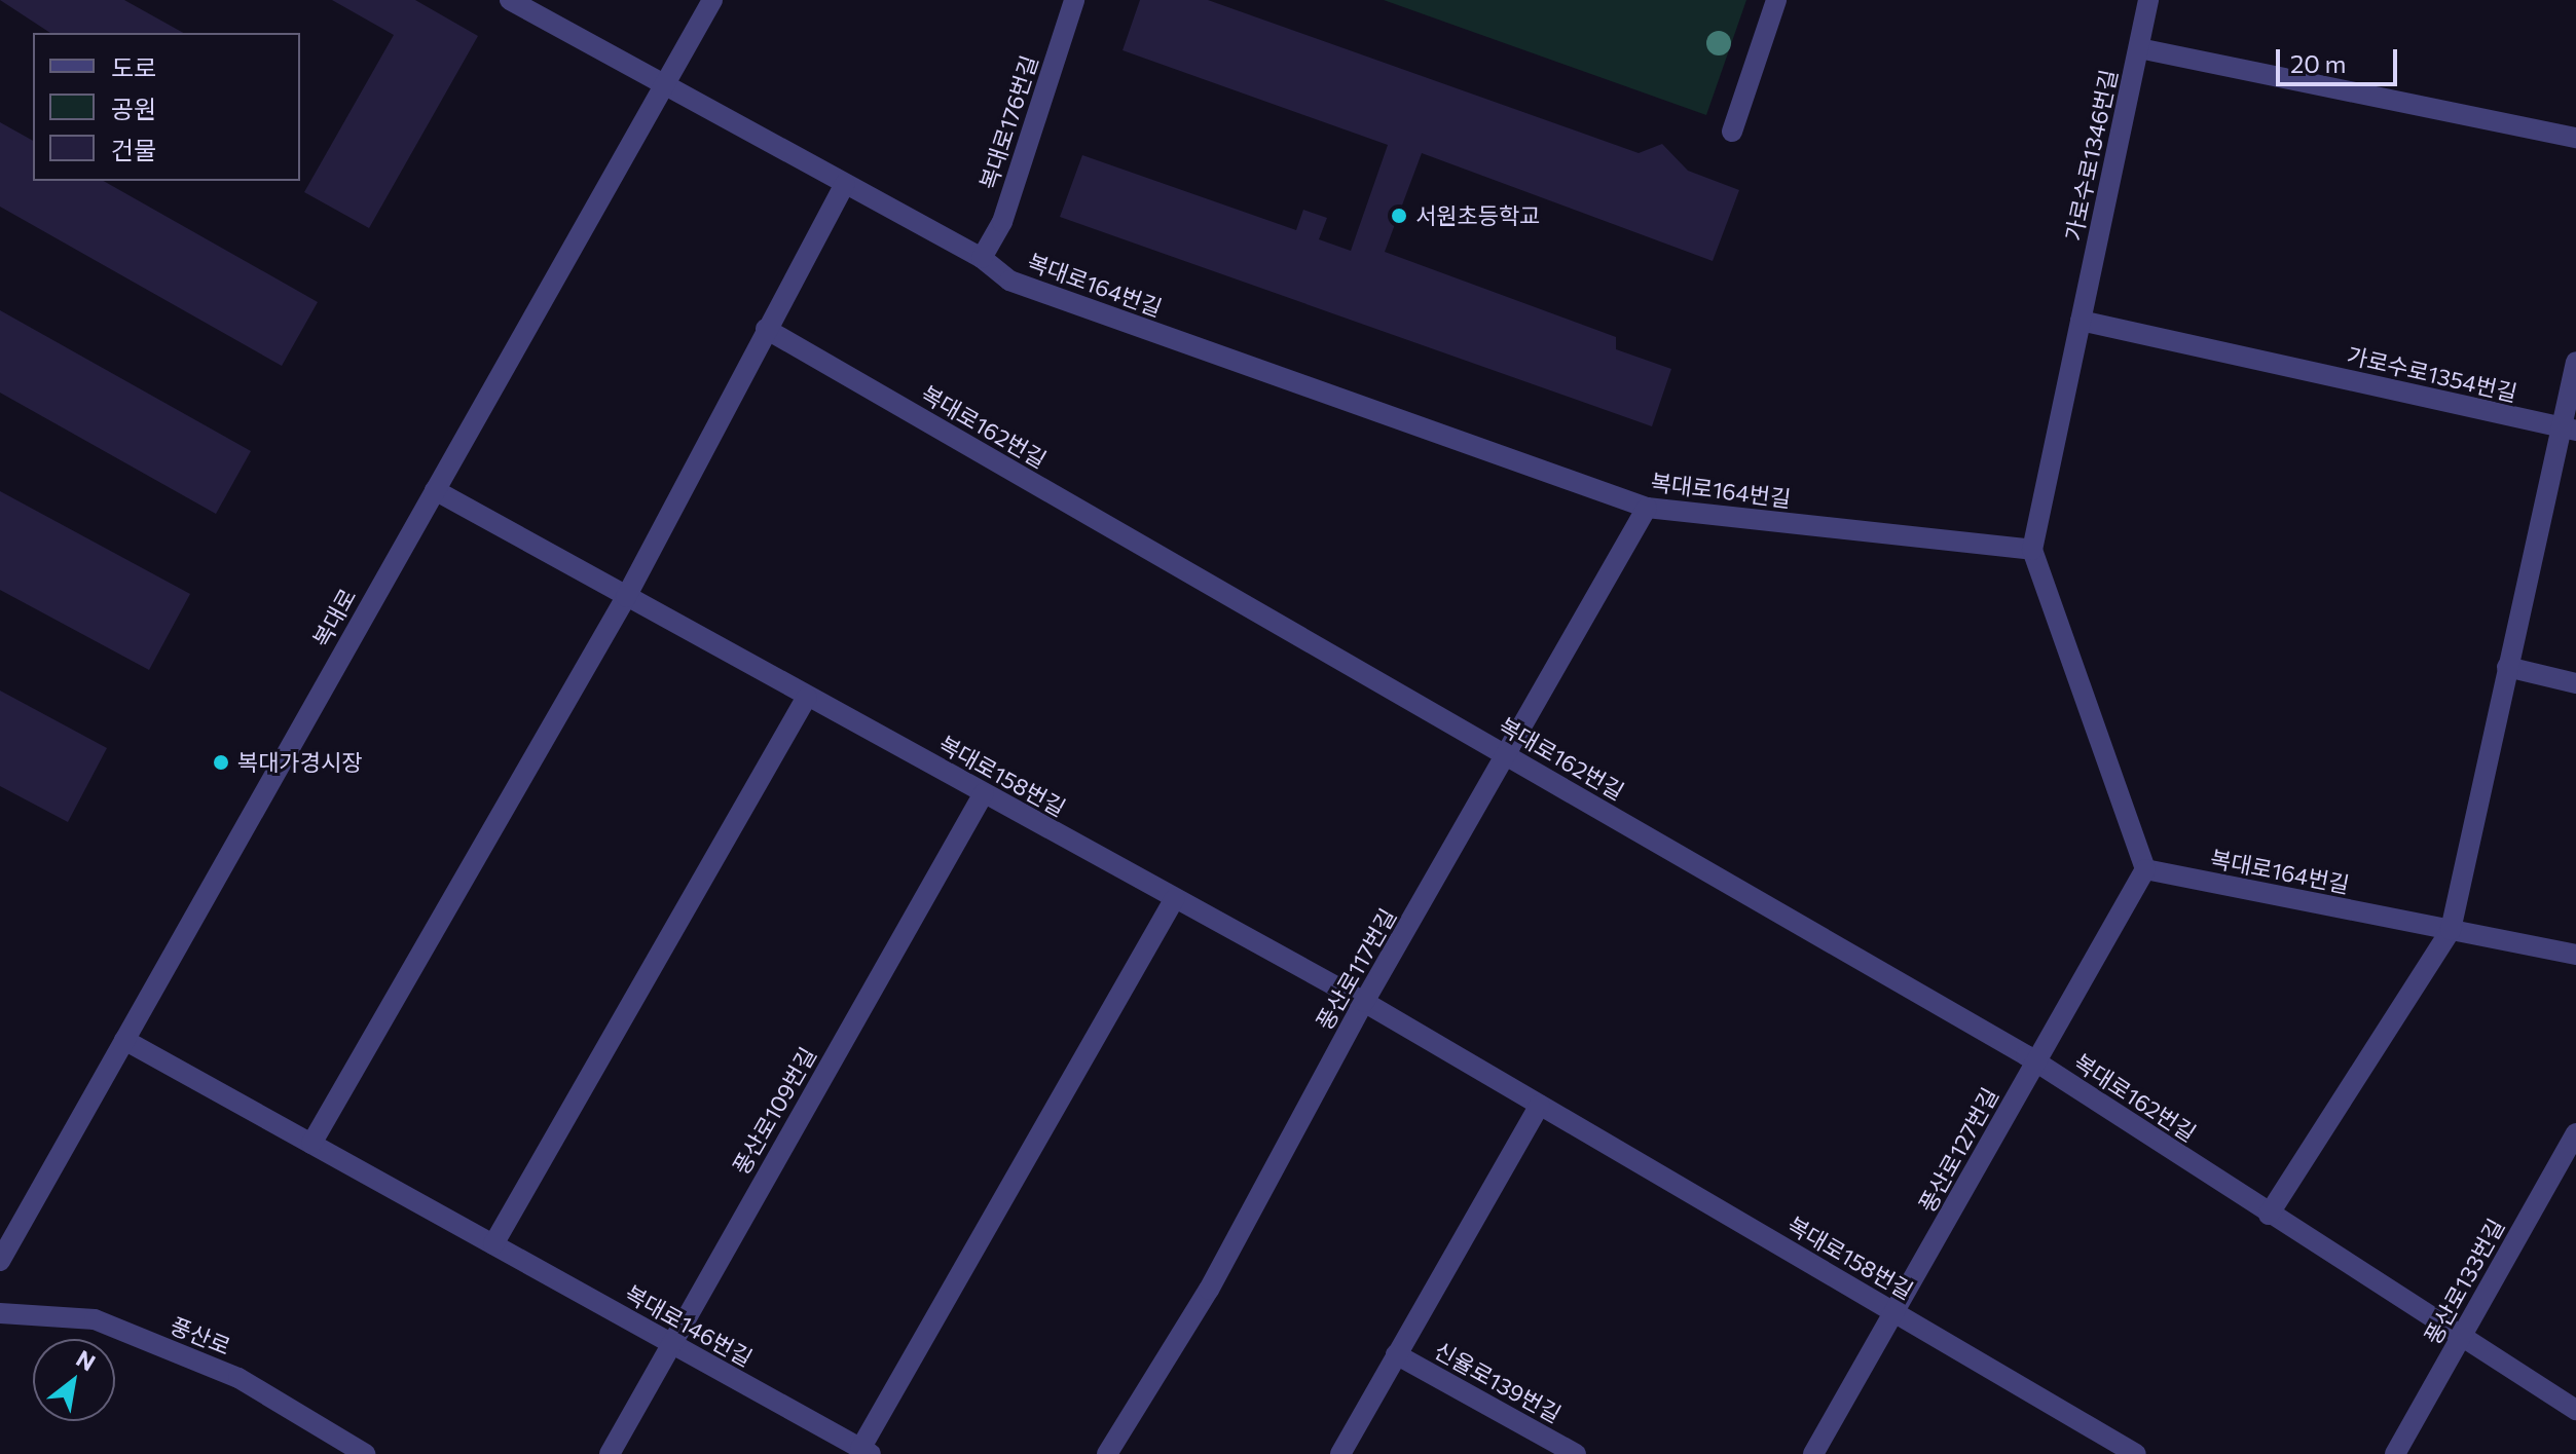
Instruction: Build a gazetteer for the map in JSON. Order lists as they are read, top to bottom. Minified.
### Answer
{"streets":{"street":["복대로176번길","가로수로1346번길","복대로164번길","가로수로1354번길","복대로162번길","복대로","복대로158번길","풍산로117번길","풍산로109번길","풍산로127번길","풍산로133번길","복대로146번길","풍산로","신율로139번길"]},"crossings":[["복대로176번길","복대로164번길"],["가로수로1346번길","복대로164번길"],["가로수로1346번길","가로수로1354번길"],["복대로164번길","복대로"],["복대로164번길","풍산로117번길"],["복대로164번길","풍산로127번길"],["복대로162번길","풍산로117번길"],["복대로162번길","풍산로127번길"],["복대로162번길","풍산로133번길"],["복대로","복대로158번길"],["복대로","복대로146번길"],["복대로158번길","풍산로117번길"],["복대로158번길","풍산로109번길"],["복대로158번길","풍산로127번길"],["복대로158번길","복대로146번길"],["풍산로109번길","복대로146번길"]],"places":["서원초등학교","복대가경시장"],"legend":["도로","공원","건물"],"scale_bar":"20 m","north":"top right"}
